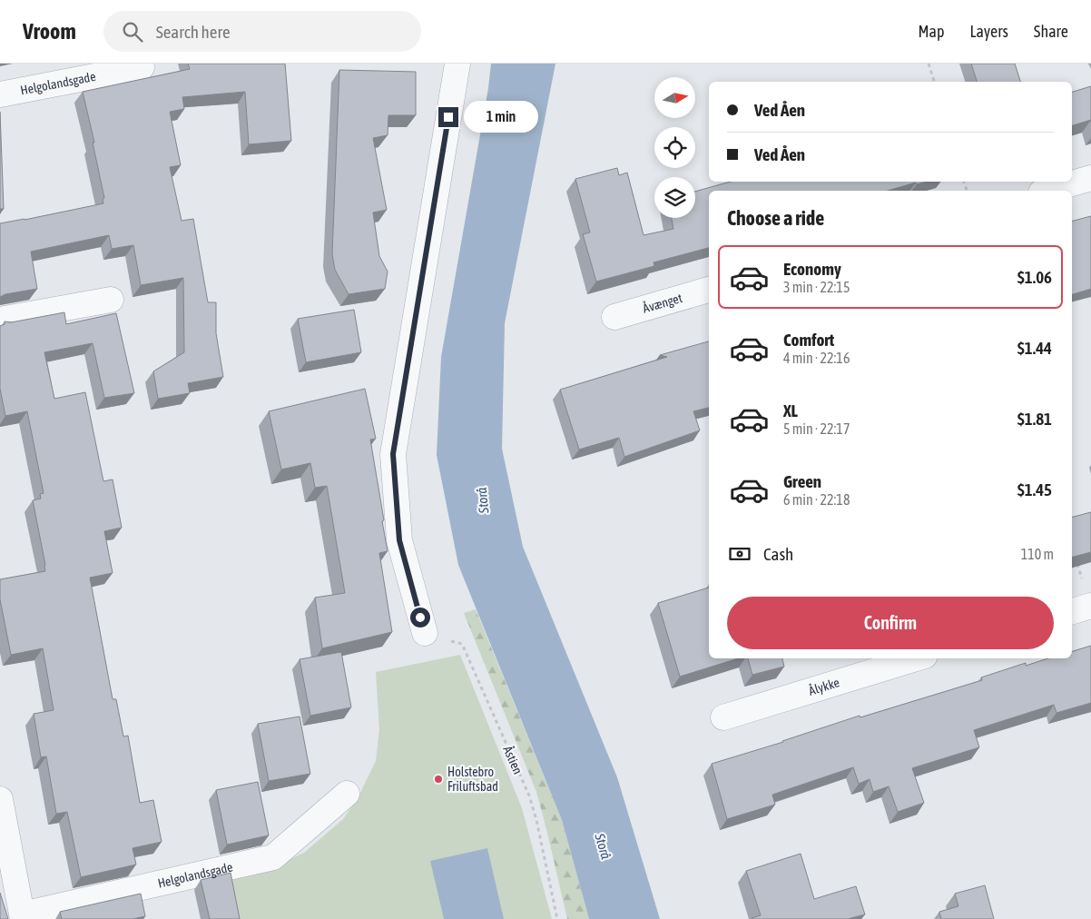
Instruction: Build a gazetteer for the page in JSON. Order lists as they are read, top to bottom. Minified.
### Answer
{"streets":{"street":["Helgolandsgade","Åvænget","Ålykke"],"path":["Åstien"]},"water":["Storå"],"places":["Holstebro Friluftsbad"],"north":"right","page":{"header":"Vroom","search":"Search here","nav":["Map","Layers","Share"],"banner":["Ved Åen","Ved Åen"],"bubble":"1 min","heading":"Choose a ride","list":[{"name":"Economy","note":"3 min · 22:15","value":"$1.06"},{"name":"Comfort","note":"4 min · 22:16","value":"$1.44"},{"name":"XL","note":"5 min · 22:17","value":"$1.81"},{"name":"Green","note":"6 min · 22:18","value":"$1.45"}],"pay":["Cash","110 m"],"buttons":"Confirm"}}
